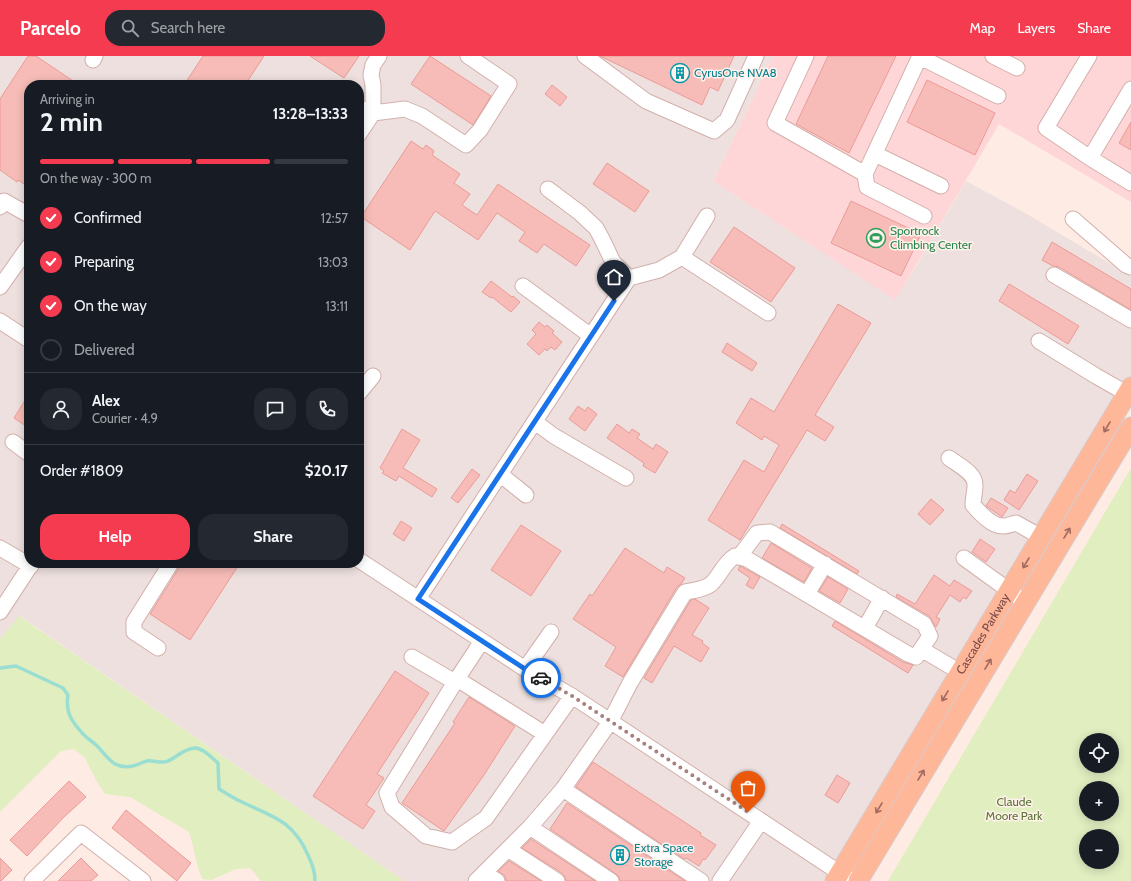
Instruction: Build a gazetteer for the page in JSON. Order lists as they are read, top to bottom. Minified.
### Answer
{"streets":{"main road":["Cascades Parkway"]},"parks":["Claude Moore Park"],"places":{"building":["CyrusOne NVA8","Extra Space Storage"],"sports":["Sportrock Climbing Center"]},"page":{"header":"Parcelo","search":"Search here","nav":["Map","Layers","Share"],"heading":["2 min","Arriving in","13:28–13:33"],"panel":["Alex","Courier · 4.9","Order #1809","$20.17"],"bar":"On the way · 300 m","list":[["Confirmed","12:57"],["Preparing","13:03"],["On the way","13:11"],"Delivered"],"buttons":["Help","Share"],"map_buttons":["+","−"]}}
